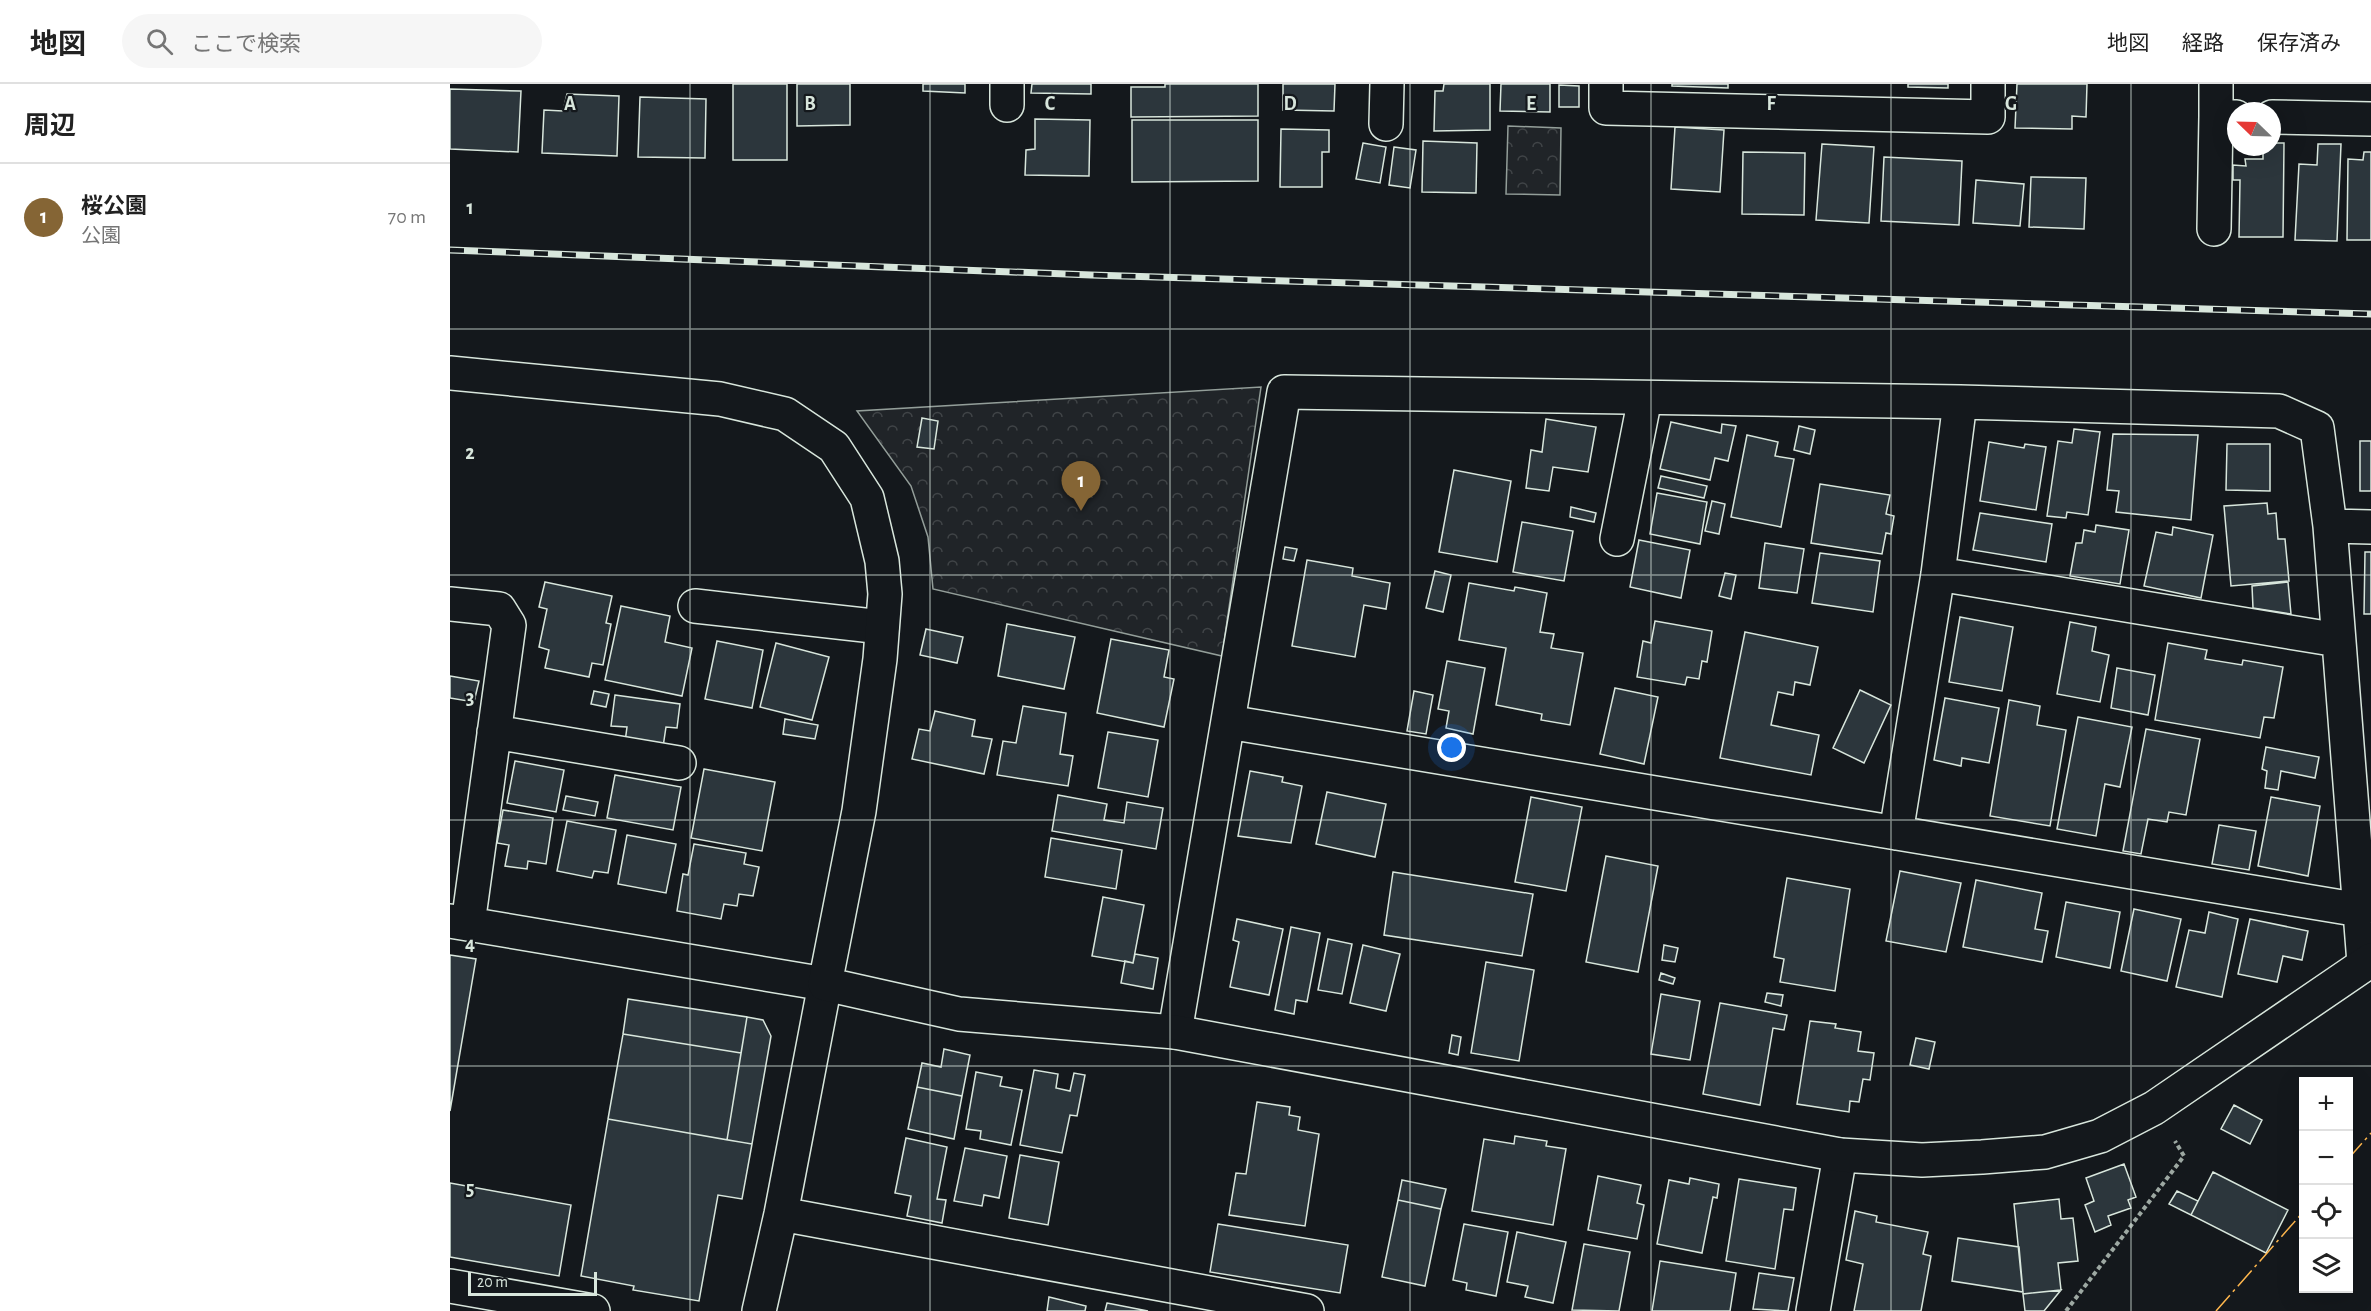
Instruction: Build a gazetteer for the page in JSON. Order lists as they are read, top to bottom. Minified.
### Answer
{"scale_bar":"20 m","north":"top left","page":{"header":"地図","search":"ここで検索","nav":["地図","経路","保存済み"],"heading":"周辺","list":[{"mark":"1","name":"桜公園","note":"公園","value":"70 m"}],"pins":"1","map_buttons":["+","−"],"scale":"20 m"},"grid":{"columns":["A","B","C","D","E","F","G"],"rows":["1","2","3","4","5"]}}
